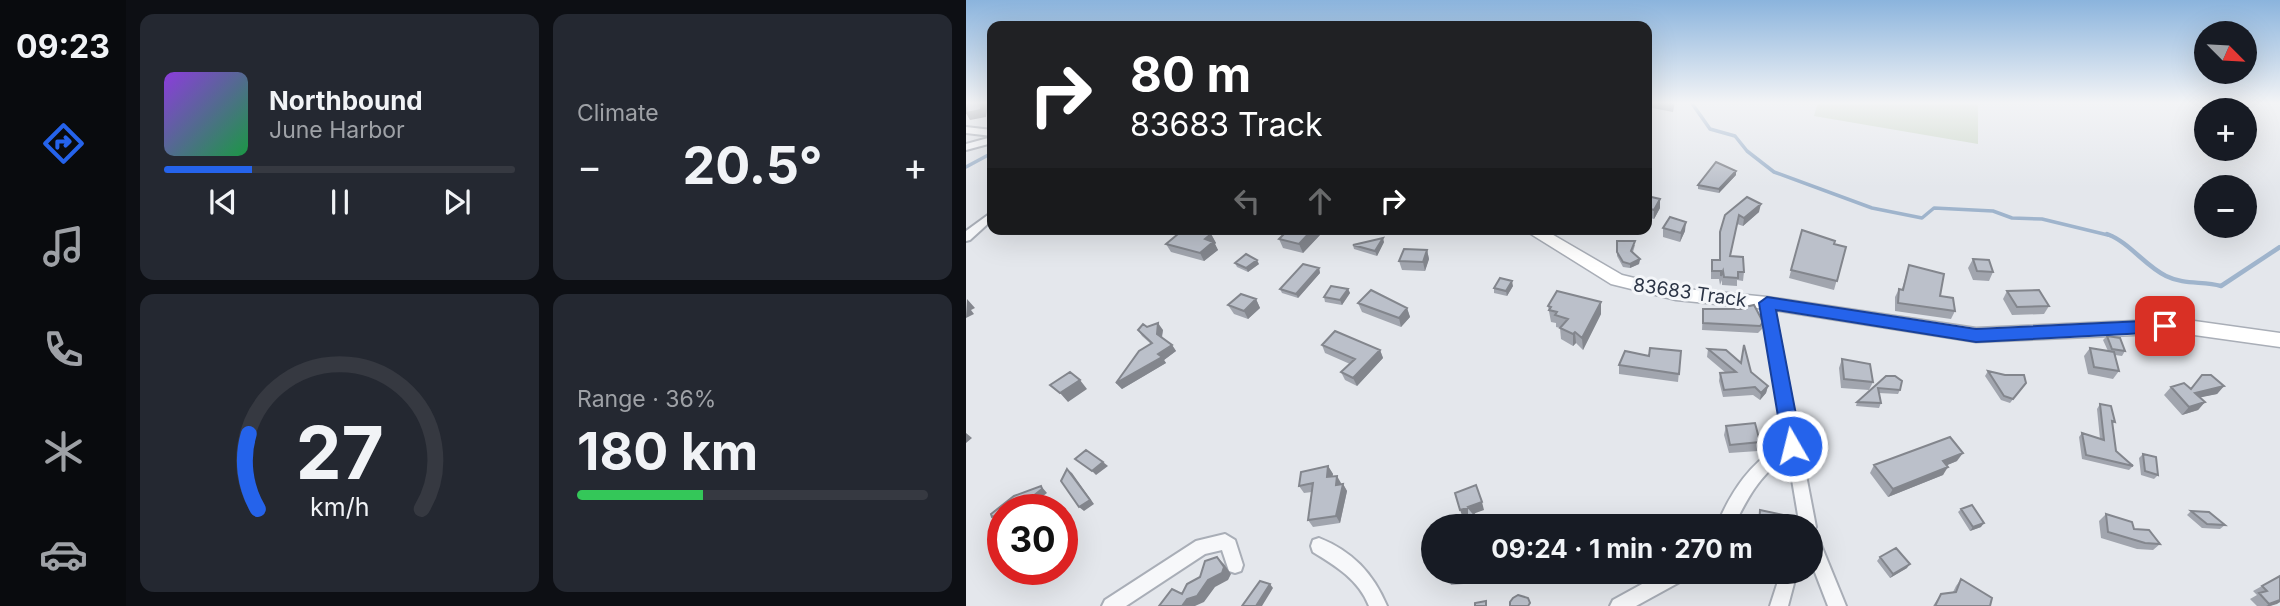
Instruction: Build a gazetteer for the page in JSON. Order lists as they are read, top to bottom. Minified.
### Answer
{"streets":{"street":["83683 Track"]},"north":"bottom right","page":{"tabs":"09:23","tile":["Climate",["Range · 36%","180 km"]],"map_buttons":["+","−"],"turn":["80 m","83683 Track"],"song":["Northbound","June Harbor"],"heat":["−","20.5°","+"],"limit":"30","trip":"09:24 · 1 min · 270 m","gauge":["27","km/h"]}}
